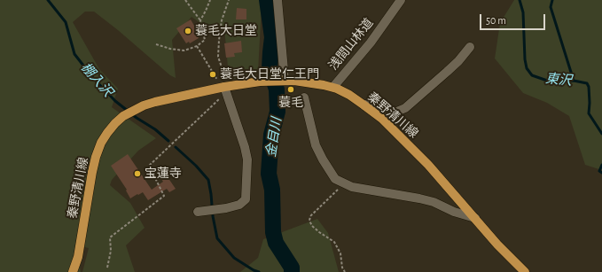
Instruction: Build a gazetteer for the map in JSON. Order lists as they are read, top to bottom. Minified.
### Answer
{"streets":{"main road":["秦野清川線"],"street":["浅間山林道"]},"crossings":[["浅間山林道","秦野清川線"]],"water":["棚入沢","東沢","金目川"],"places":["蓑毛大日堂","蓑毛大日堂仁王門","蓑毛","宝蓮寺"],"scale_bar":"50 m"}
